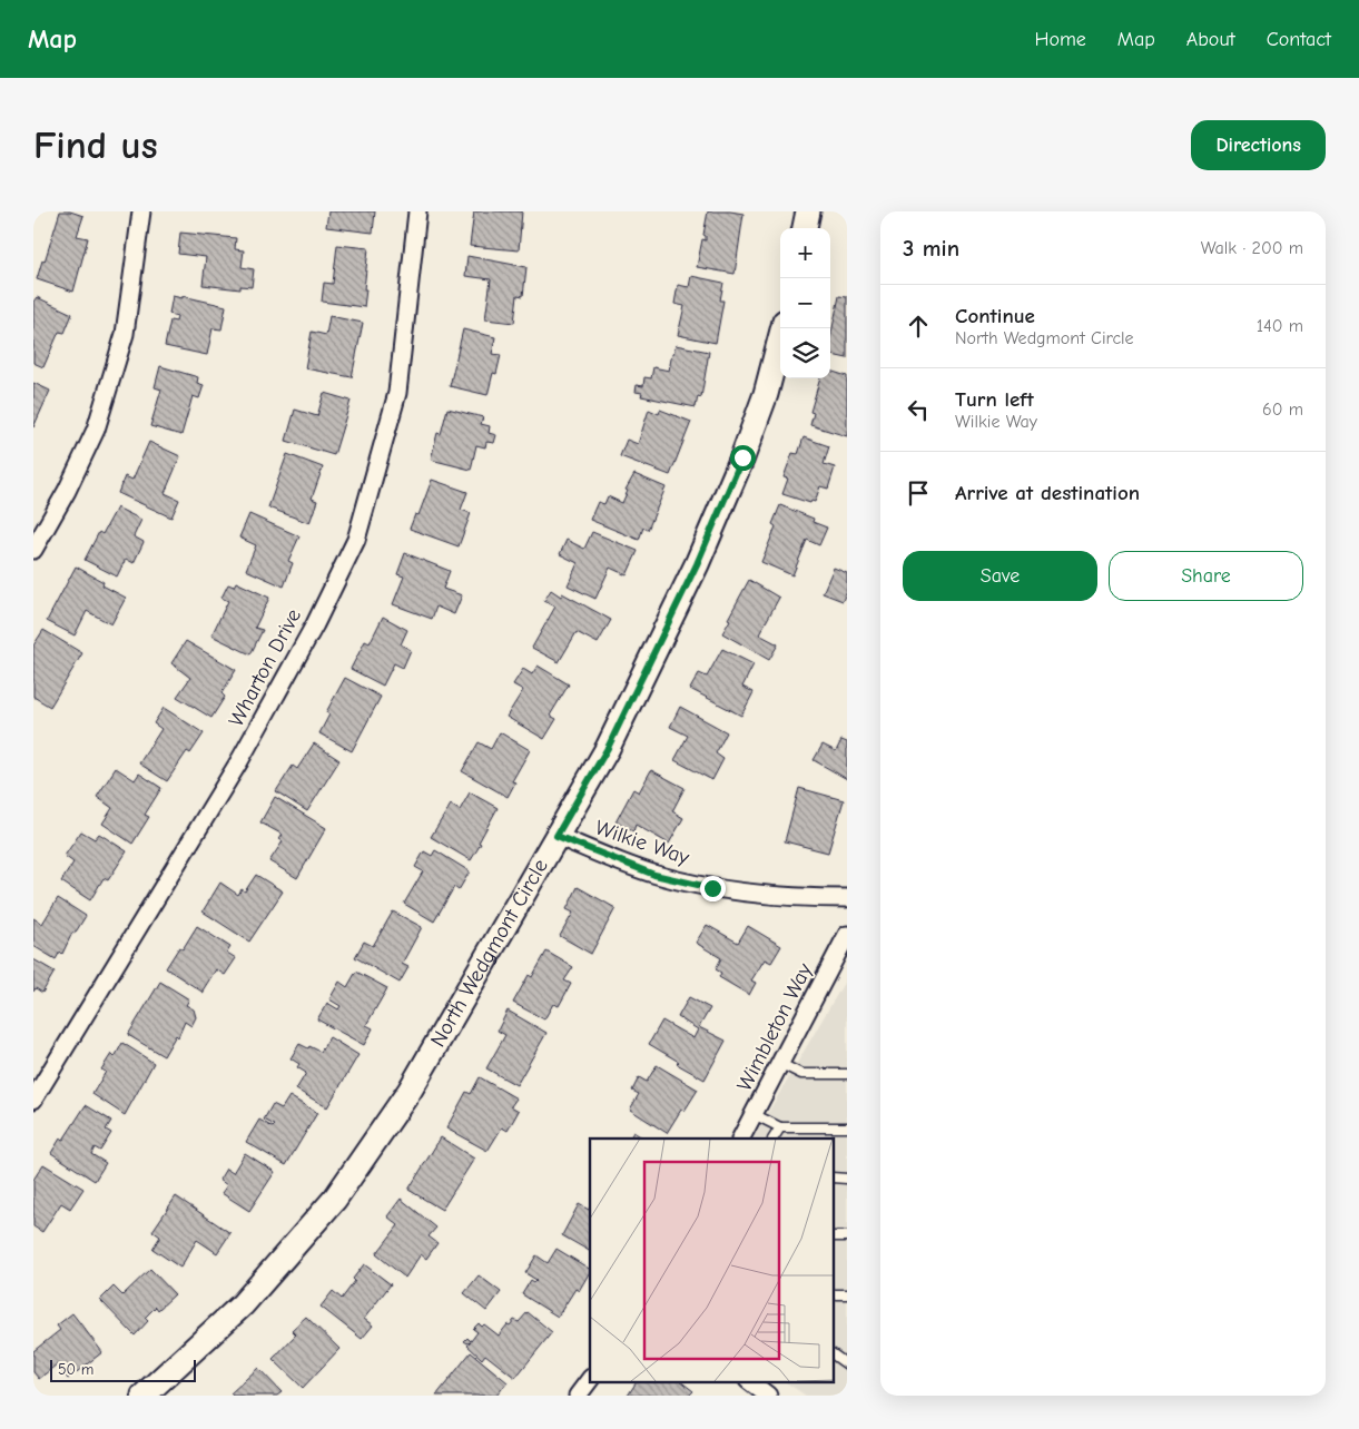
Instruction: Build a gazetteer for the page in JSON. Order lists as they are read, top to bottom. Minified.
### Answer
{"streets":{"street":["Wharton Drive","Wilkie Way","North Wedgmont Circle","Wimbleton Way"]},"crossings":[["Wilkie Way","North Wedgmont Circle"]],"scale_bar":"50 m","page":{"header":"Map","nav":["Home","Map","About","Contact"],"buttons":["Directions",["Save","Share"]],"title":"Find us","heading":["3 min","Walk · 200 m"],"map_buttons":["+","−"],"list":[["Continue","North Wedgmont Circle","140 m"],["Turn left","Wilkie Way","60 m"],"Arrive at destination"],"scale":"50 m"}}
